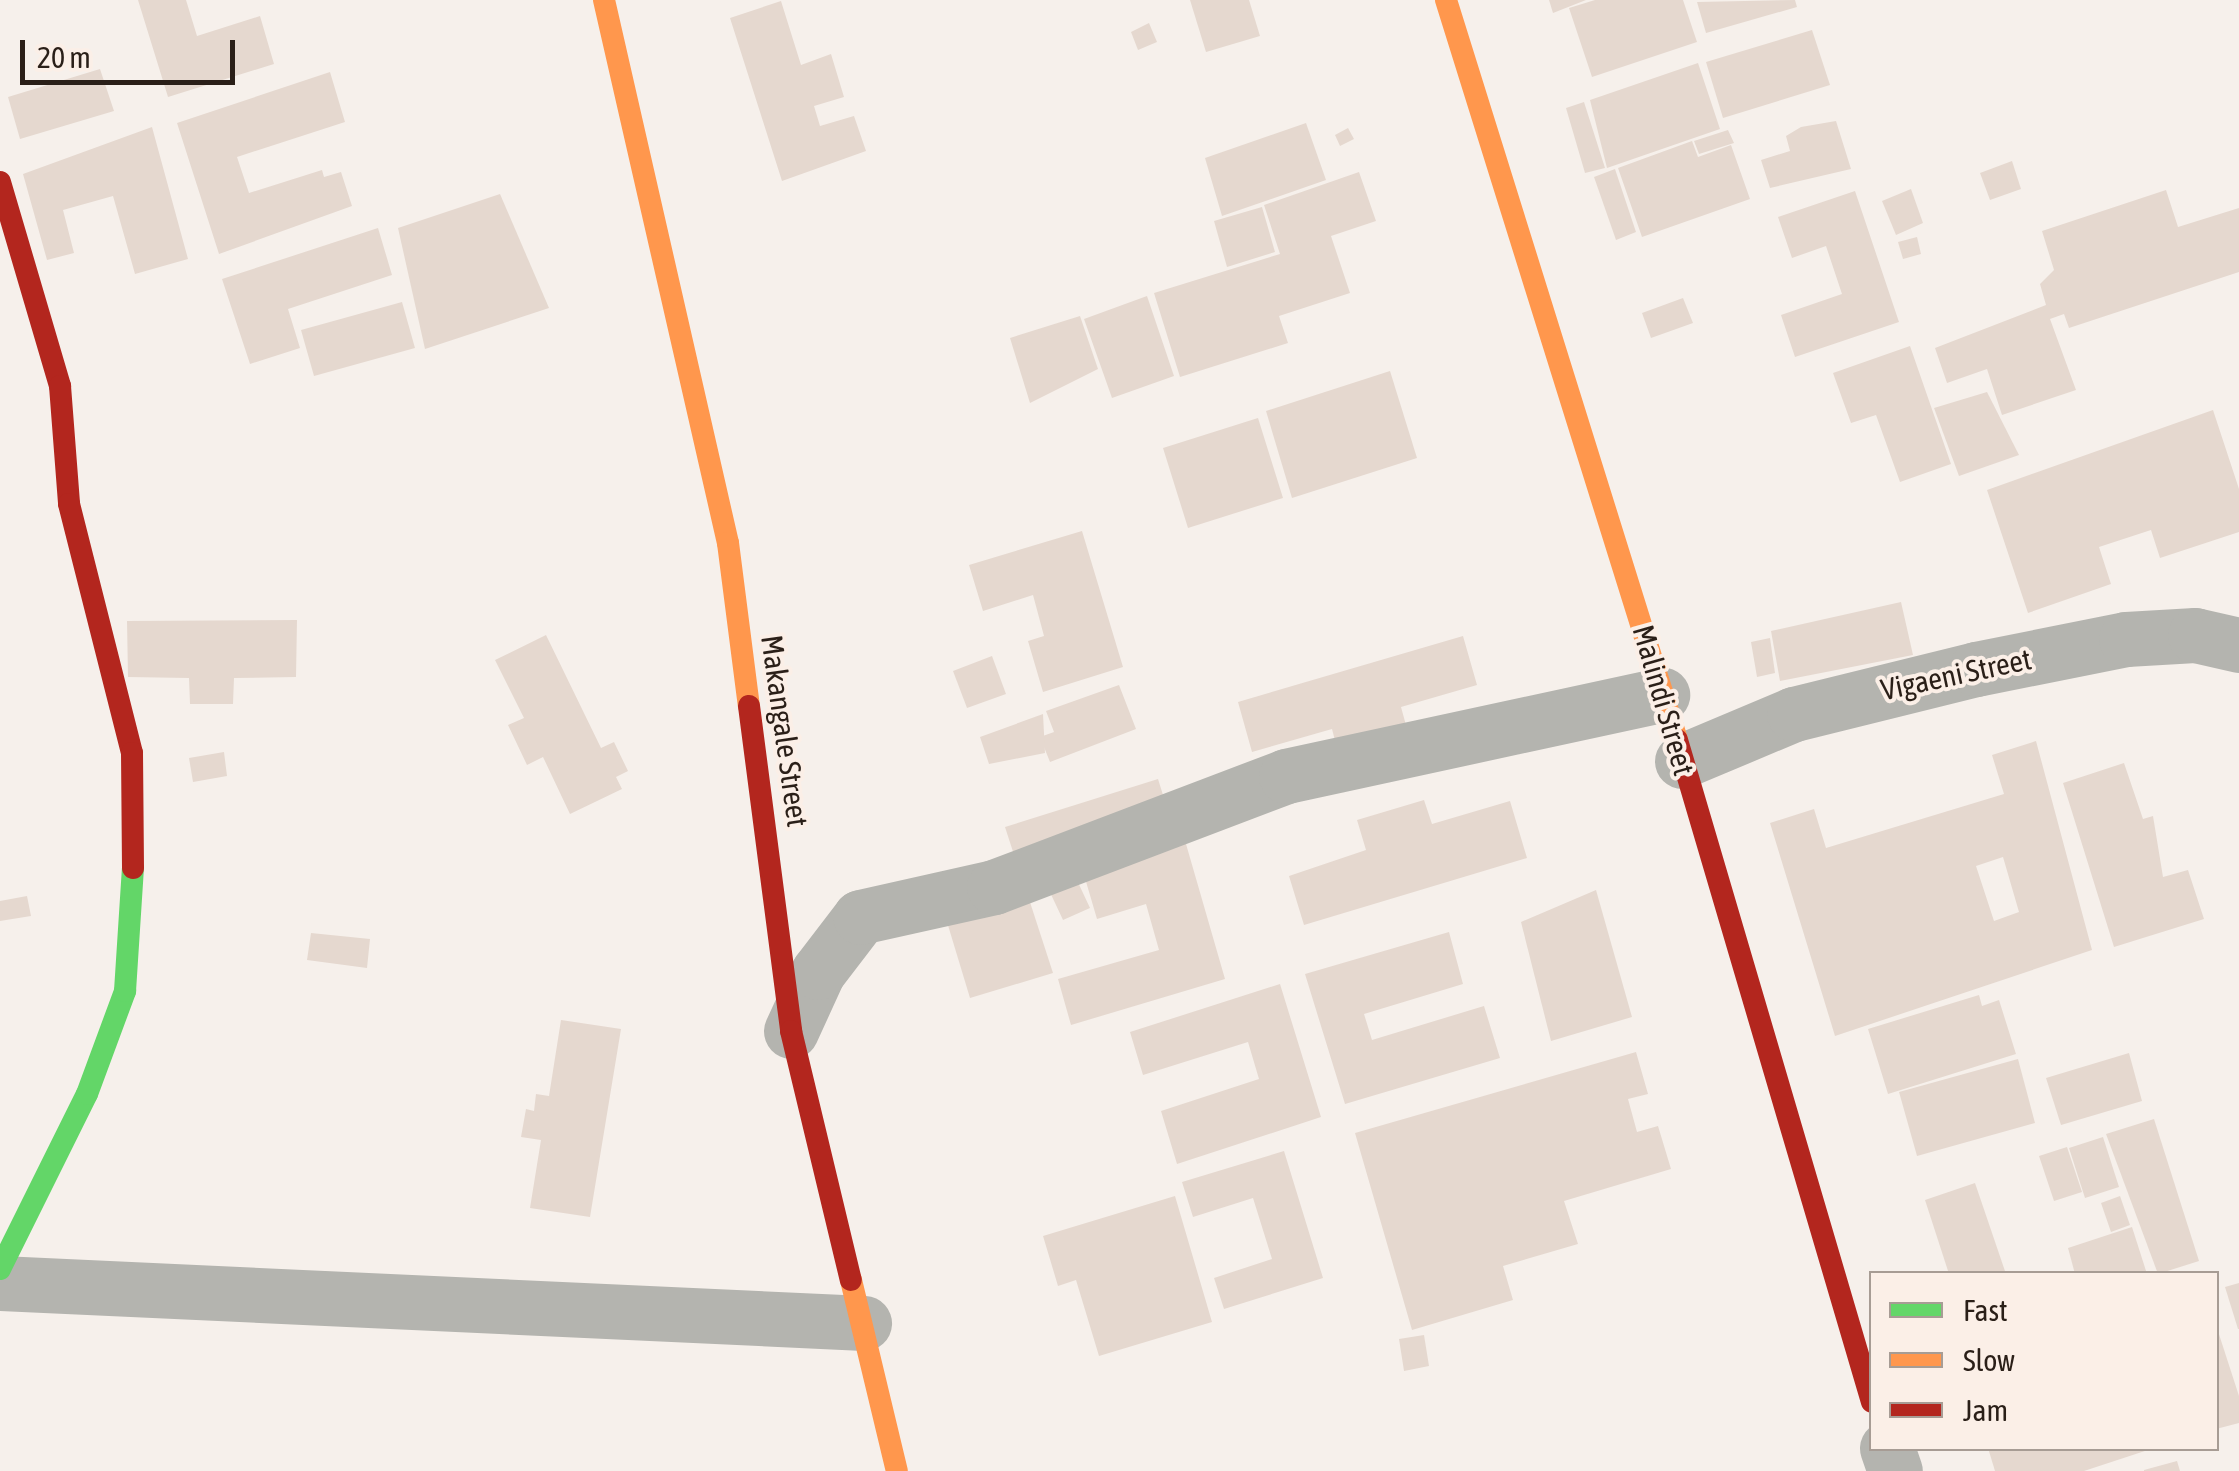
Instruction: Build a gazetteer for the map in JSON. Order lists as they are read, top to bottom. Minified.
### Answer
{"streets":{"street":["Vigaeni Street","Malindi Street","Makangale Street"]},"crossings":[["Vigaeni Street","Malindi Street"]],"legend":["Fast","Slow","Jam"],"scale_bar":"20 m"}
